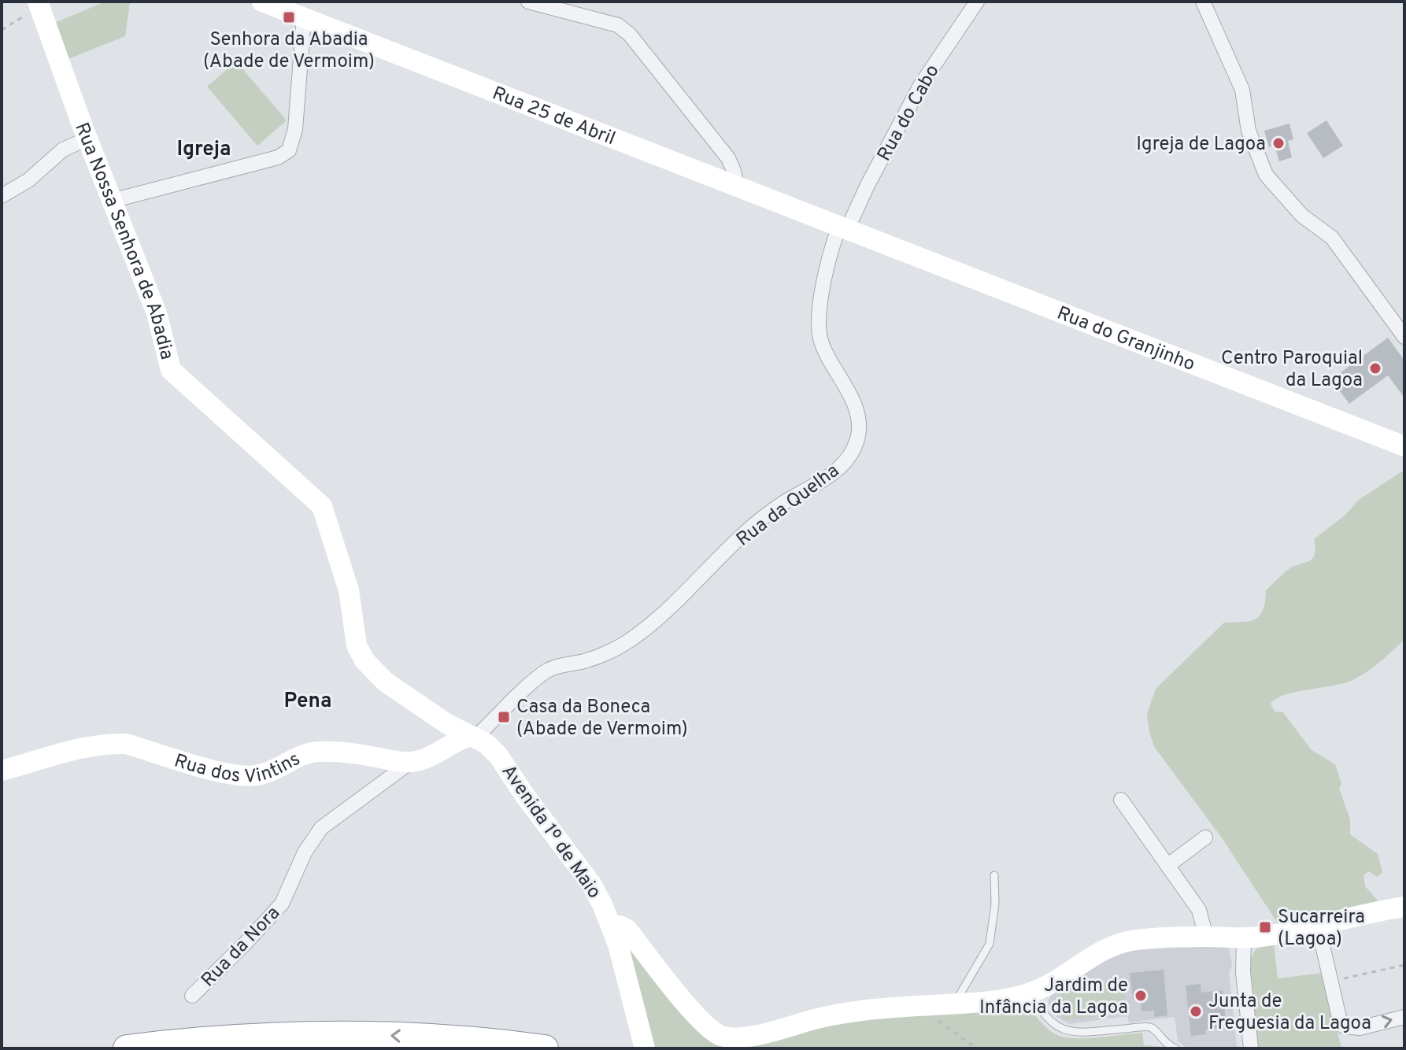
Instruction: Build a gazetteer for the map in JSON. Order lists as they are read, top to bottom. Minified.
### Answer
{"streets":{"street":["Rua do Cabo","Rua 25 de Abril","Rua Nossa Senhora de Abadia","Rua do Granjinho","Rua da Quelha","Rua dos Vintins","Avenida 1º de Maio","Rua da Nora"]},"crossings":[["Rua do Cabo","Rua 25 de Abril"],["Rua do Cabo","Rua do Granjinho"],["Rua do Cabo","Rua da Quelha"],["Rua 25 de Abril","Rua do Granjinho"],["Rua 25 de Abril","Rua da Quelha"],["Rua Nossa Senhora de Abadia","Rua da Quelha"],["Rua Nossa Senhora de Abadia","Rua dos Vintins"],["Rua Nossa Senhora de Abadia","Avenida 1º de Maio"],["Rua do Granjinho","Rua da Quelha"],["Rua da Quelha","Rua dos Vintins"],["Rua da Quelha","Avenida 1º de Maio"],["Rua dos Vintins","Avenida 1º de Maio"],["Rua dos Vintins","Rua da Nora"]],"districts":["Igreja","Pena"],"places":{"transit":["Senhora da Abadia (Abade de Vermoim)","Casa da Boneca (Abade de Vermoim)","Sucarreira (Lagoa)"],"other":["Igreja de Lagoa","Centro Paroquial da Lagoa","Jardim de Infância da Lagoa","Junta de Freguesia da Lagoa"]}}
